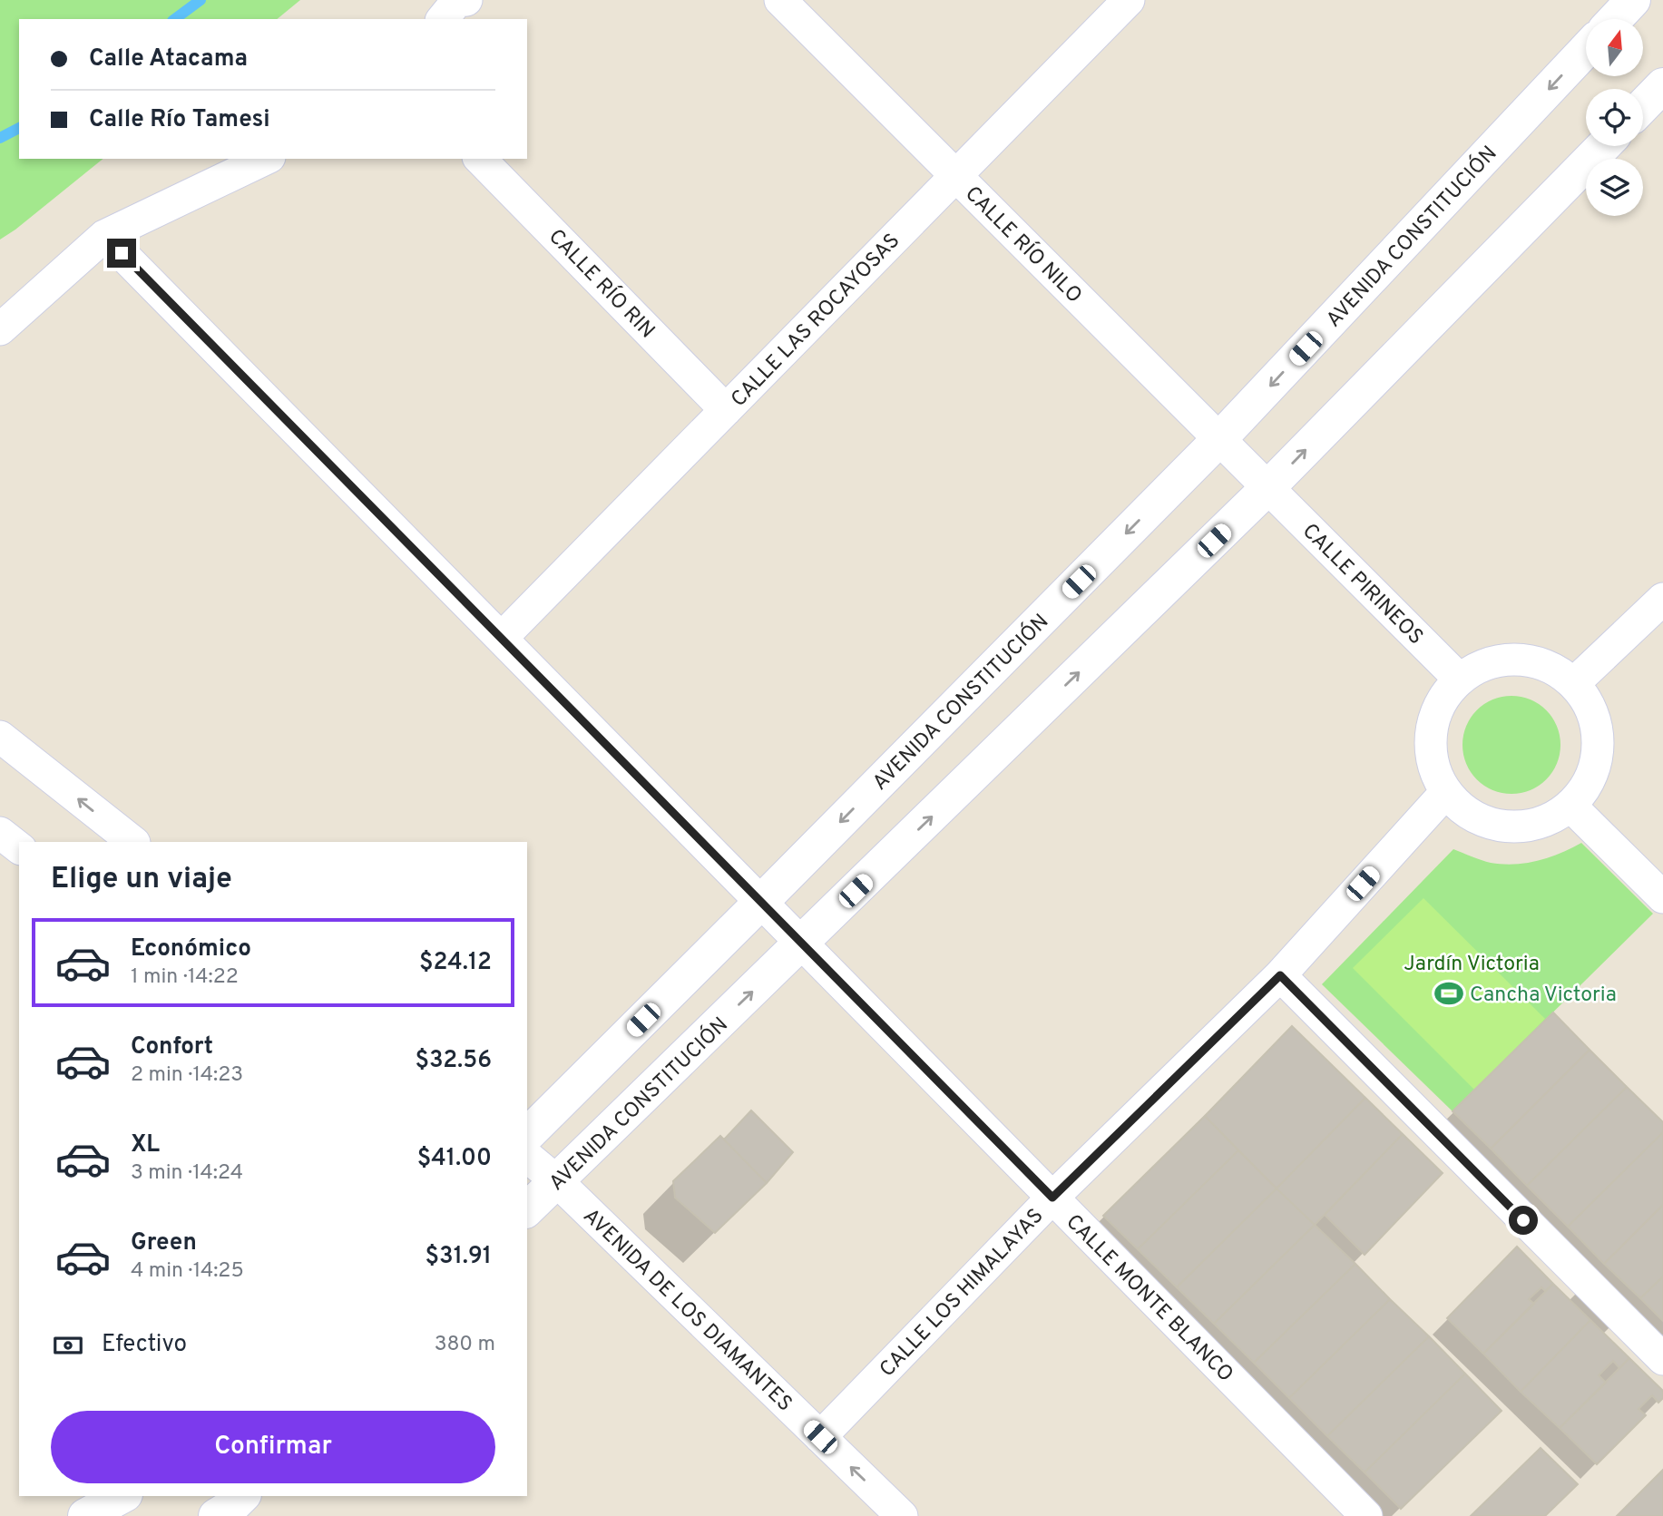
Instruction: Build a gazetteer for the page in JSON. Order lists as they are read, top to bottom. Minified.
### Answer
{"streets":{"street":["AVENIDA CONSTITUCIÓN","CALLE RÍO NILO","CALLE RÍO RIN","CALLE LAS ROCAYOSAS","CALLE PIRINEOS","CALLE LOS HIMALAYAS","CALLE MONTE BLANCO","AVENIDA DE LOS DIAMANTES"]},"crossings":[["AVENIDA CONSTITUCIÓN","CALLE RÍO NILO"],["AVENIDA CONSTITUCIÓN","CALLE PIRINEOS"],["AVENIDA CONSTITUCIÓN","CALLE MONTE BLANCO"],["AVENIDA CONSTITUCIÓN","AVENIDA DE LOS DIAMANTES"],["CALLE RÍO NILO","CALLE LAS ROCAYOSAS"],["CALLE RÍO NILO","CALLE PIRINEOS"],["CALLE RÍO RIN","CALLE LAS ROCAYOSAS"],["CALLE LAS ROCAYOSAS","CALLE MONTE BLANCO"],["CALLE PIRINEOS","CALLE LOS HIMALAYAS"],["CALLE LOS HIMALAYAS","CALLE MONTE BLANCO"],["CALLE LOS HIMALAYAS","AVENIDA DE LOS DIAMANTES"]],"parks":["Jardín Victoria"],"places":{"sports":["Cancha Victoria"]},"north":"top","page":{"banner":["Calle Atacama","Calle Río Tamesi"],"heading":"Elige un viaje","list":[{"name":"Económico","note":"1 min · 14:22","value":"$24.12"},{"name":"Confort","note":"2 min · 14:23","value":"$32.56"},{"name":"XL","note":"3 min · 14:24","value":"$41.00"},{"name":"Green","note":"4 min · 14:25","value":"$31.91"}],"pay":["Efectivo","380 m"],"buttons":"Confirmar"}}
